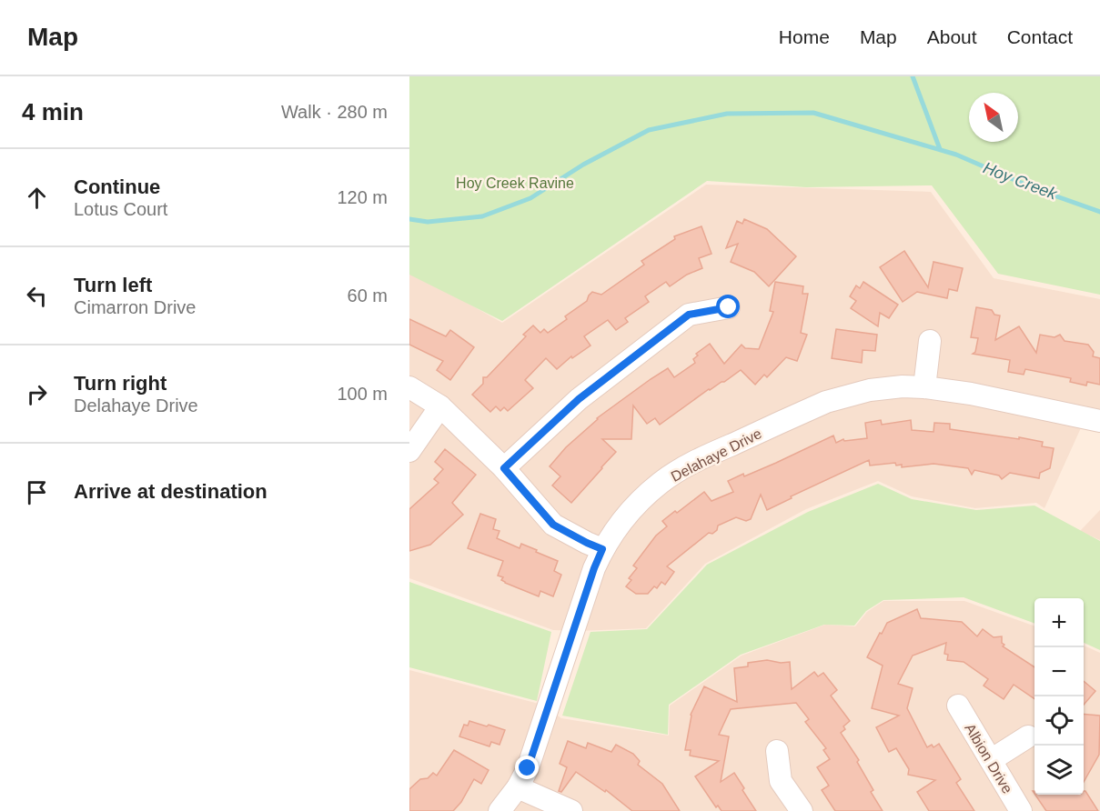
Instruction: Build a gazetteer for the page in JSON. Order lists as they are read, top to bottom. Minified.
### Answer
{"streets":{"street":["Delahaye Drive","Albion Drive"]},"water":["Hoy Creek"],"parks":["Hoy Creek Ravine"],"north":"top left","page":{"header":"Map","nav":["Home","Map","About","Contact"],"heading":["4 min","Walk · 280 m"],"list":[["Continue","Lotus Court","120 m"],["Turn left","Cimarron Drive","60 m"],["Turn right","Delahaye Drive","100 m"],"Arrive at destination"],"map_buttons":["+","−"]}}
